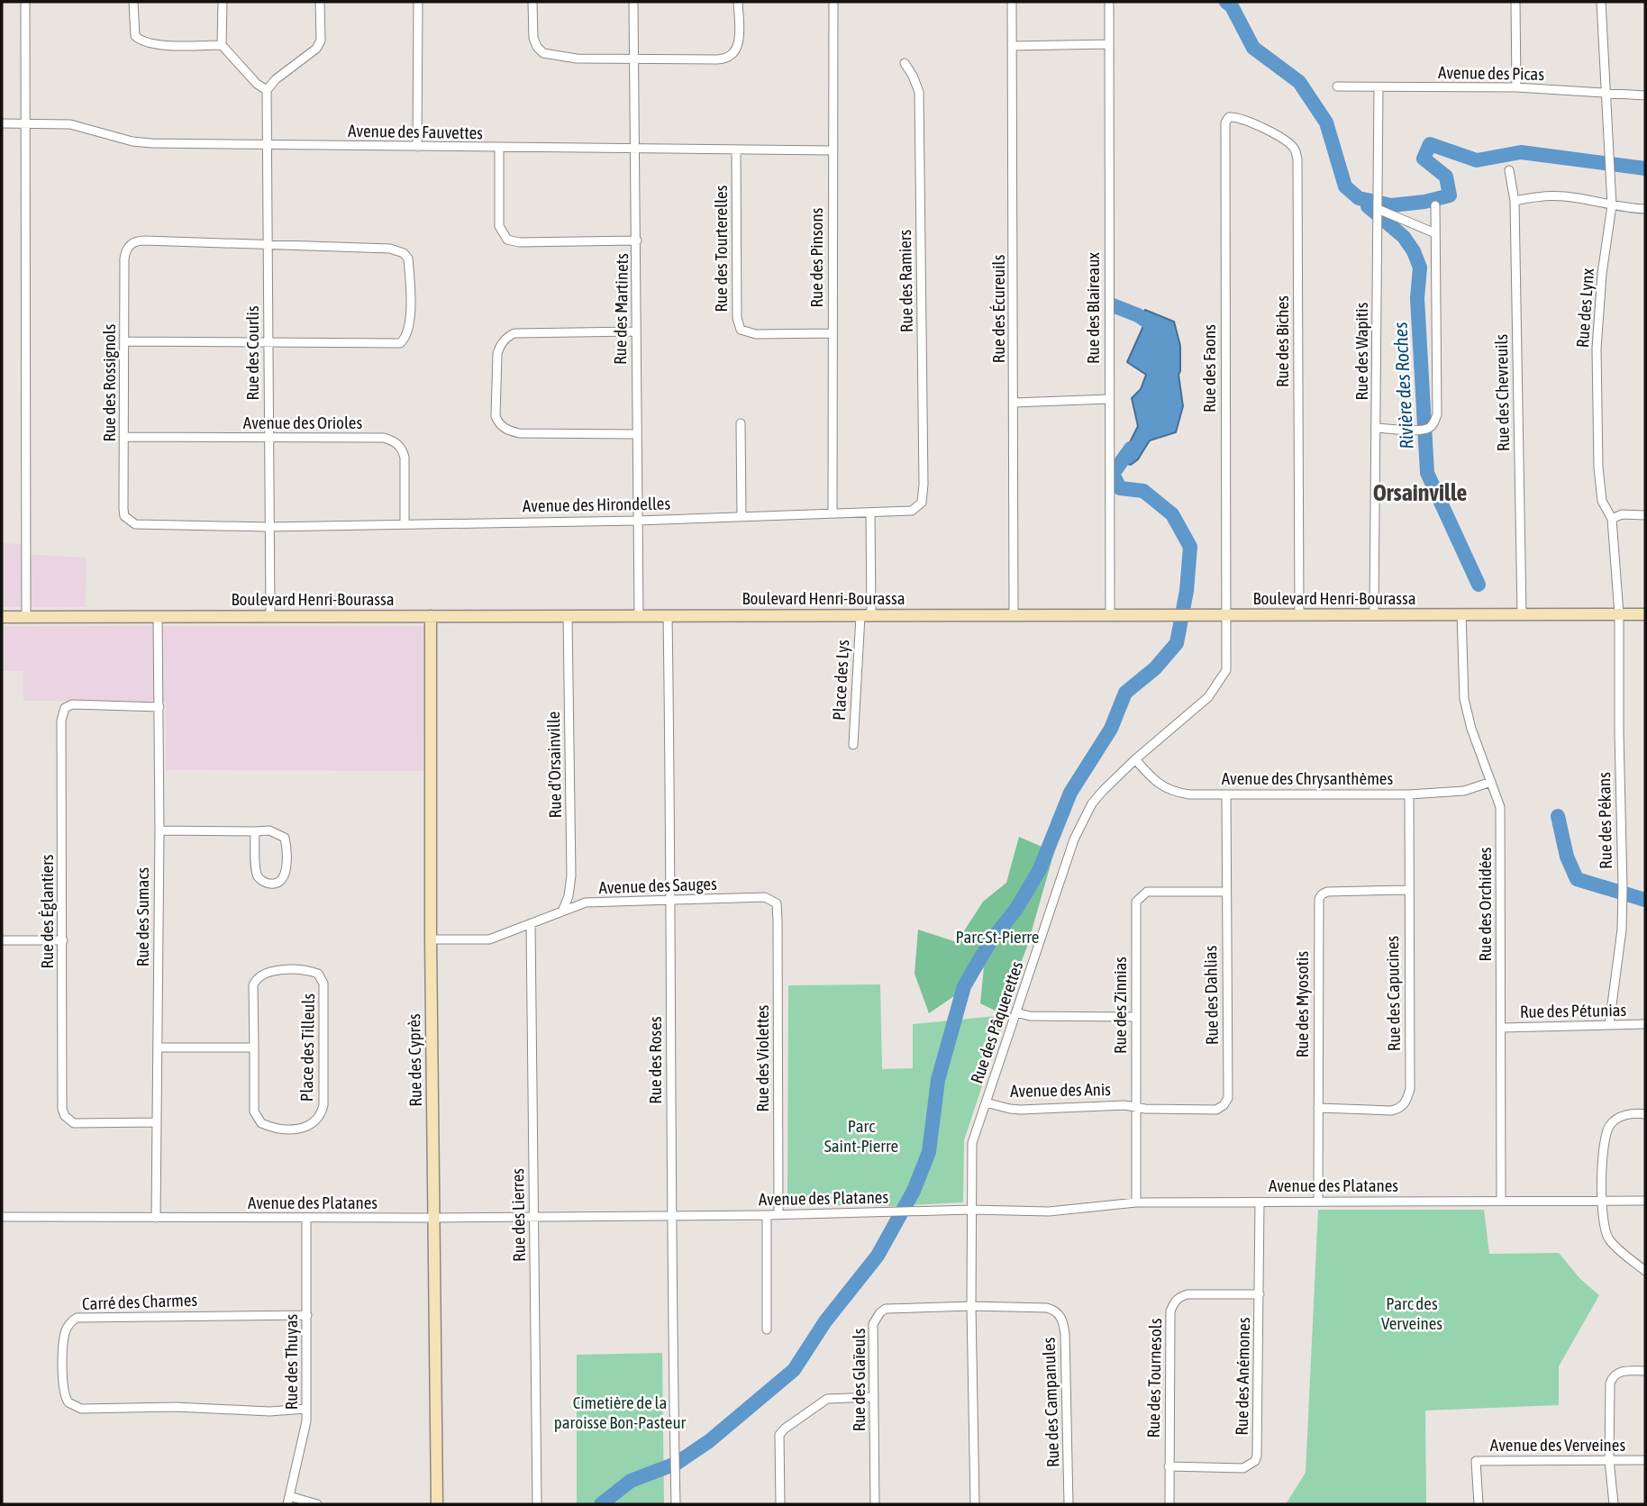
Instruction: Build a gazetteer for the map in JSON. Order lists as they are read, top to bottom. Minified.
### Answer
{"streets":{"main road":["Boulevard Henri-Bourassa","Rue des Cyprès"],"street":["Avenue des Picas","Avenue des Fauvettes","Rue des Tourterelles","Rue des Pinsons","Rue des Ramiers","Rue des Blaireaux","Rue des Lynx","Rue des Martinets","Rue des Écureuils","Rue des Biches","Rue des Wapitis","Rue des Courlis","Rue des Faons","Rue des Rossignols","Rue des Chevreuils","Avenue des Orioles","Avenue des Hirondelles","Place des Lys","Rue d'Orsainville","Avenue des Chrysanthèmes","Rue des Pékans","Avenue des Sauges","Rue des Orchidées","Rue des Églantiers","Rue des Sumacs","Rue des Capucines","Rue des Dahlias","Rue des Myosotis","Rue des Zinnias","Rue des Pétunias","Rue des Pâquerettes","Place des Tilleuls","Rue des Violettes","Rue des Roses","Avenue des Anis","Avenue des Platanes","Rue des Lierres","Carré des Charmes","Rue des Thuyas","Rue des Anémones","Rue des Tournesols","Rue des Glaïeuls","Rue des Campanules","Avenue des Verveines"]},"crossings":[["Avenue des Picas","Rue des Lynx"],["Avenue des Picas","Rue des Wapitis"],["Avenue des Fauvettes","Rue des Tourterelles"],["Avenue des Fauvettes","Rue des Pinsons"],["Avenue des Fauvettes","Rue des Martinets"],["Avenue des Fauvettes","Rue des Courlis"],["Rue des Tourterelles","Rue des Pinsons"],["Rue des Pinsons","Avenue des Hirondelles"],["Rue des Ramiers","Avenue des Hirondelles"],["Rue des Blaireaux","Boulevard Henri-Bourassa"],["Rue des Lynx","Boulevard Henri-Bourassa"],["Rue des Lynx","Rue des Pékans"],["Rue des Martinets","Avenue des Hirondelles"],["Rue des Martinets","Boulevard Henri-Bourassa"],["Rue des Écureuils","Boulevard Henri-Bourassa"],["Rue des Biches","Rue des Faons"],["Rue des Biches","Boulevard Henri-Bourassa"],["Rue des Wapitis","Boulevard Henri-Bourassa"],["Rue des Courlis","Rue des Rossignols"],["Rue des Courlis","Avenue des Orioles"],["Rue des Courlis","Avenue des Hirondelles"],["Rue des Courlis","Boulevard Henri-Bourassa"],["Rue des Faons","Boulevard Henri-Bourassa"],["Rue des Faons","Rue des Pâquerettes"],["Rue des Rossignols","Avenue des Orioles"],["Rue des Rossignols","Avenue des Hirondelles"],["Rue des Chevreuils","Boulevard Henri-Bourassa"],["Avenue des Orioles","Avenue des Hirondelles"],["Avenue des Hirondelles","Place des Lys"],["Boulevard Henri-Bourassa","Place des Lys"],["Boulevard Henri-Bourassa","Rue d'Orsainville"],["Boulevard Henri-Bourassa","Rue des Pékans"],["Boulevard Henri-Bourassa","Rue des Orchidées"],["Boulevard Henri-Bourassa","Rue des Sumacs"],["Boulevard Henri-Bourassa","Rue des Pâquerettes"],["Boulevard Henri-Bourassa","Rue des Cyprès"],["Boulevard Henri-Bourassa","Rue des Roses"],["Rue d'Orsainville","Avenue des Sauges"],["Avenue des Chrysanthèmes","Rue des Orchidées"],["Avenue des Chrysanthèmes","Rue des Capucines"],["Avenue des Chrysanthèmes","Rue des Dahlias"],["Avenue des Chrysanthèmes","Rue des Pâquerettes"],["Rue des Pékans","Rue des Pétunias"],["Avenue des Sauges","Rue des Violettes"],["Avenue des Sauges","Rue des Cyprès"],["Avenue des Sauges","Rue des Roses"],["Avenue des Sauges","Rue des Lierres"],["Rue des Orchidées","Rue des Pétunias"],["Rue des Orchidées","Avenue des Platanes"],["Rue des Églantiers","Rue des Sumacs"],["Rue des Sumacs","Avenue des Platanes"],["Rue des Capucines","Rue des Myosotis"],["Rue des Dahlias","Rue des Zinnias"],["Rue des Dahlias","Avenue des Anis"],["Rue des Myosotis","Avenue des Platanes"],["Rue des Zinnias","Avenue des Anis"],["Rue des Zinnias","Avenue des Platanes"],["Rue des Pâquerettes","Avenue des Anis"],["Rue des Pâquerettes","Avenue des Platanes"],["Rue des Pâquerettes","Rue des Glaïeuls"],["Rue des Pâquerettes","Rue des Campanules"],["Rue des Violettes","Avenue des Platanes"],["Rue des Cyprès","Avenue des Platanes"],["Rue des Roses","Avenue des Platanes"],["Avenue des Platanes","Rue des Lierres"],["Avenue des Platanes","Rue des Thuyas"],["Avenue des Platanes","Rue des Anémones"],["Carré des Charmes","Rue des Thuyas"],["Rue des Anémones","Rue des Tournesols"],["Rue des Glaïeuls","Rue des Campanules"]],"districts":["Orsainville"],"water":["Rivière des Roches"],"parks":["Parc St-Pierre","Parc Saint-Pierre","Parc des Verveines","Cimetière de la paroisse Bon-Pasteur"]}
